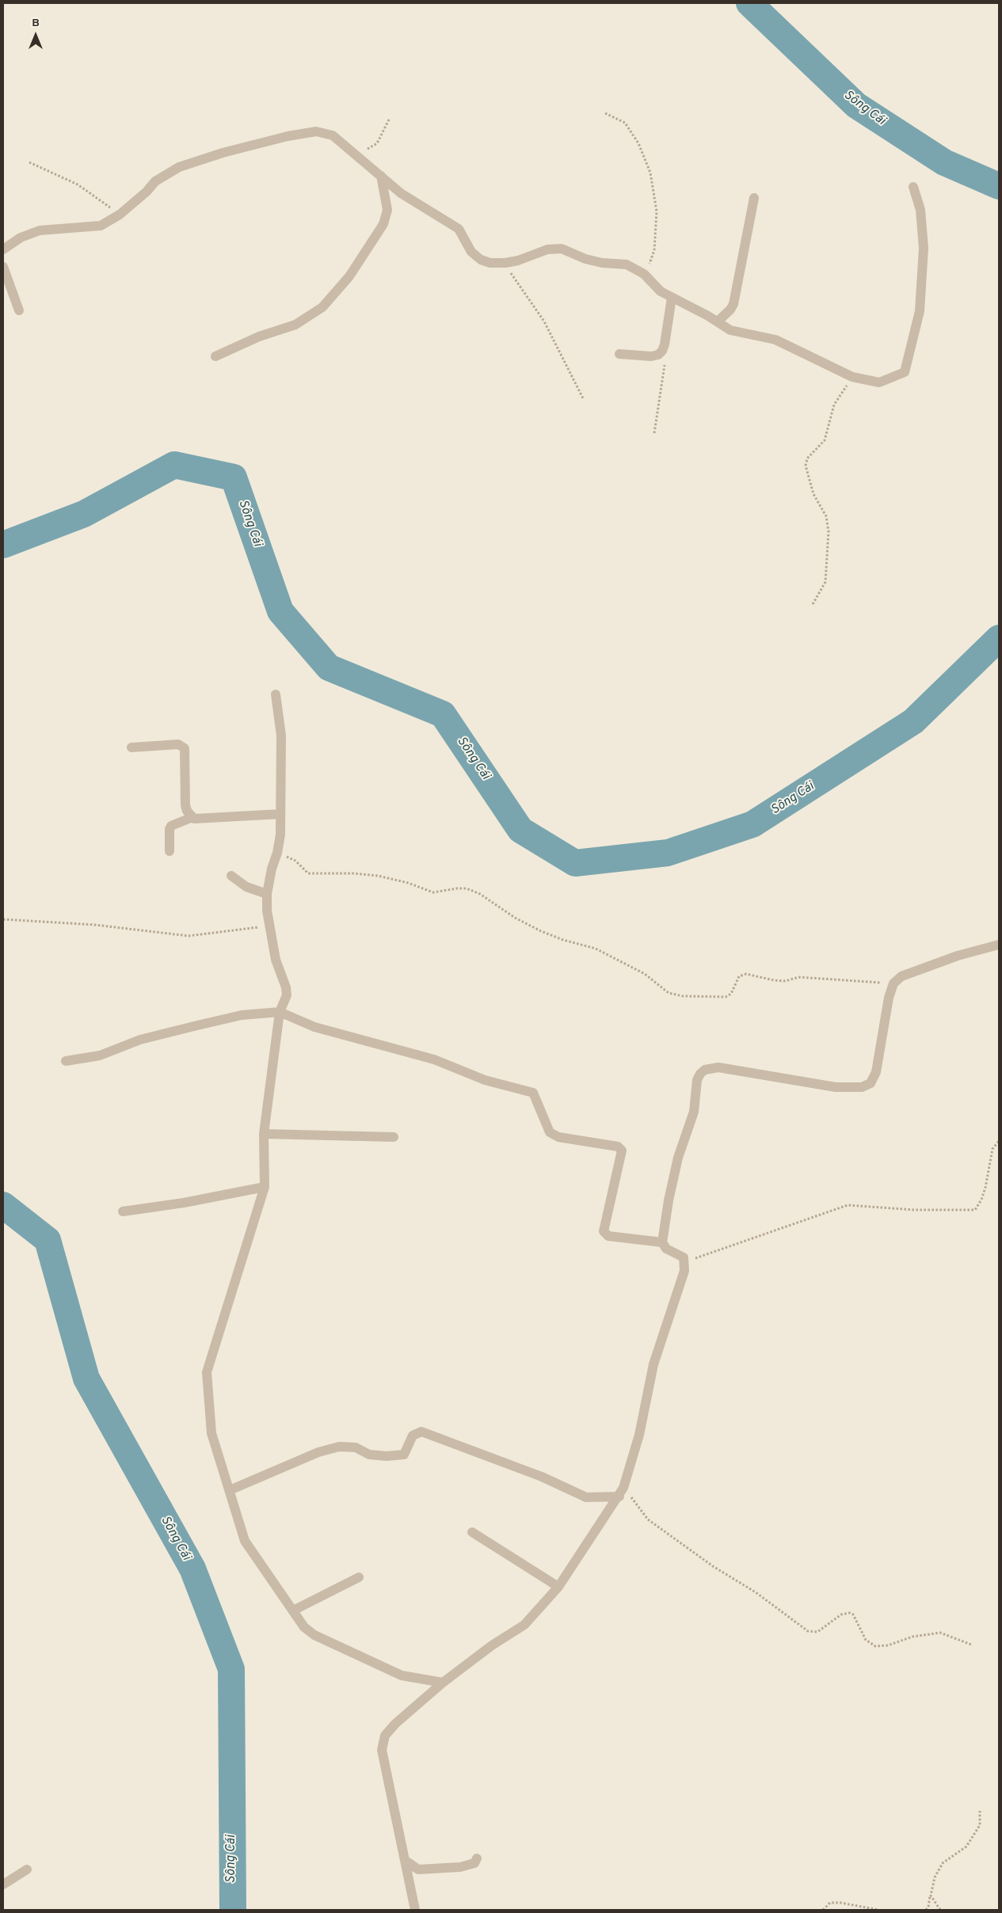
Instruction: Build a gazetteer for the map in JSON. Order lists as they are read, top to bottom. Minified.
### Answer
{"water":["Sông Cái"],"north":"top"}
